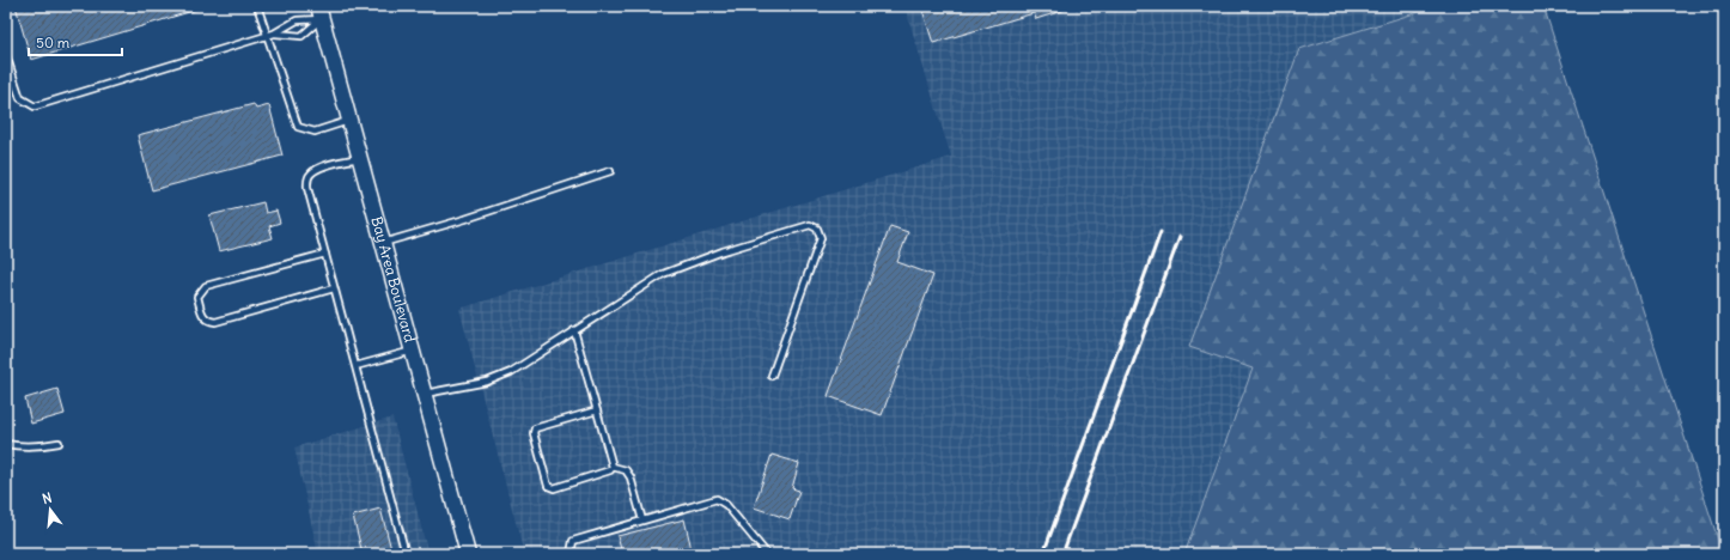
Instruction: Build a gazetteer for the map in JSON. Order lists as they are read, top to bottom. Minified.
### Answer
{"streets":{"main road":["Bay Area Boulevard"]},"scale_bar":"50 m","north":"top"}
